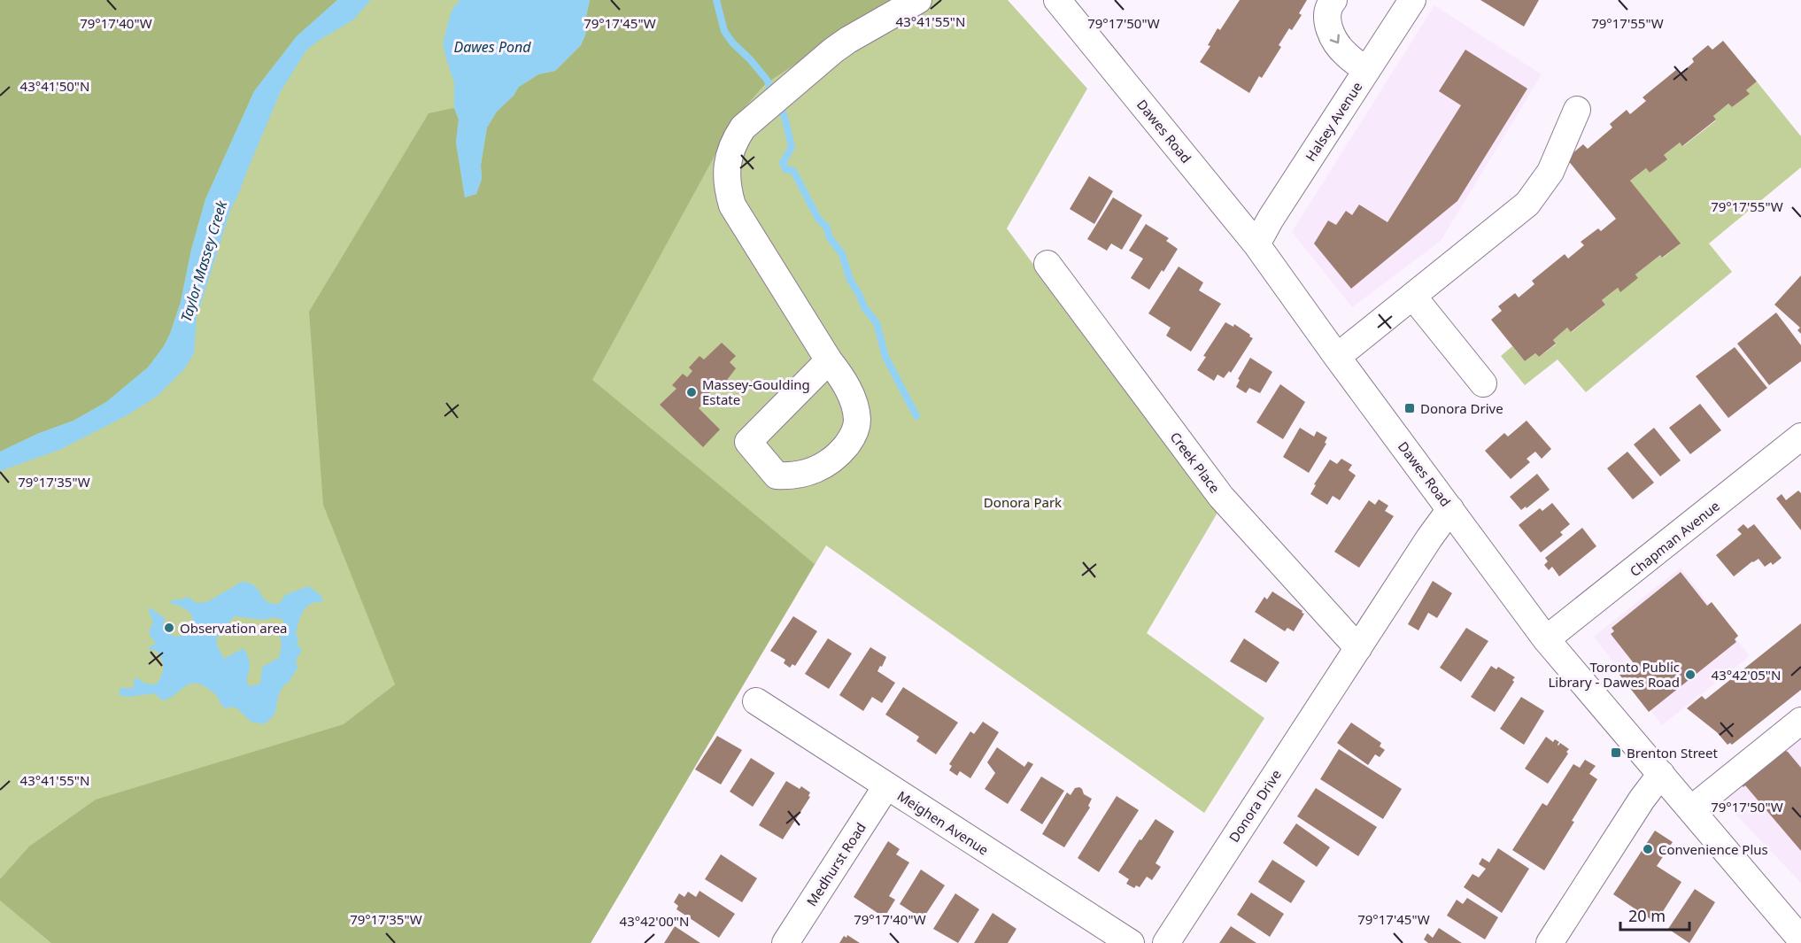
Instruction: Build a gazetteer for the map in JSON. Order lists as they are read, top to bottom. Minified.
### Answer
{"streets":{"street":["Halsey Avenue","Dawes Road","Creek Place","Chapman Avenue","Donora Drive","Meighen Avenue","Medhurst Road"]},"crossings":[["Halsey Avenue","Dawes Road"],["Dawes Road","Chapman Avenue"],["Dawes Road","Donora Drive"],["Creek Place","Donora Drive"],["Meighen Avenue","Medhurst Road"]],"water":["Dawes Pond","Taylor Massey Creek"],"parks":["Donora Park"],"places":{"other":["Massey-Goulding Estate","Observation area","Toronto Public Library - Dawes Road","Convenience Plus"],"transit":["Donora Drive","Brenton Street"]},"scale_bar":"20 m","coordinates":["43°41'55\"N","79°17'55\"W","79°17'40\"W","79°17'45\"W","79°17'50\"W","43°41'50\"N","79°17'35\"W","43°42'05\"N","43°42'00\"N"]}
